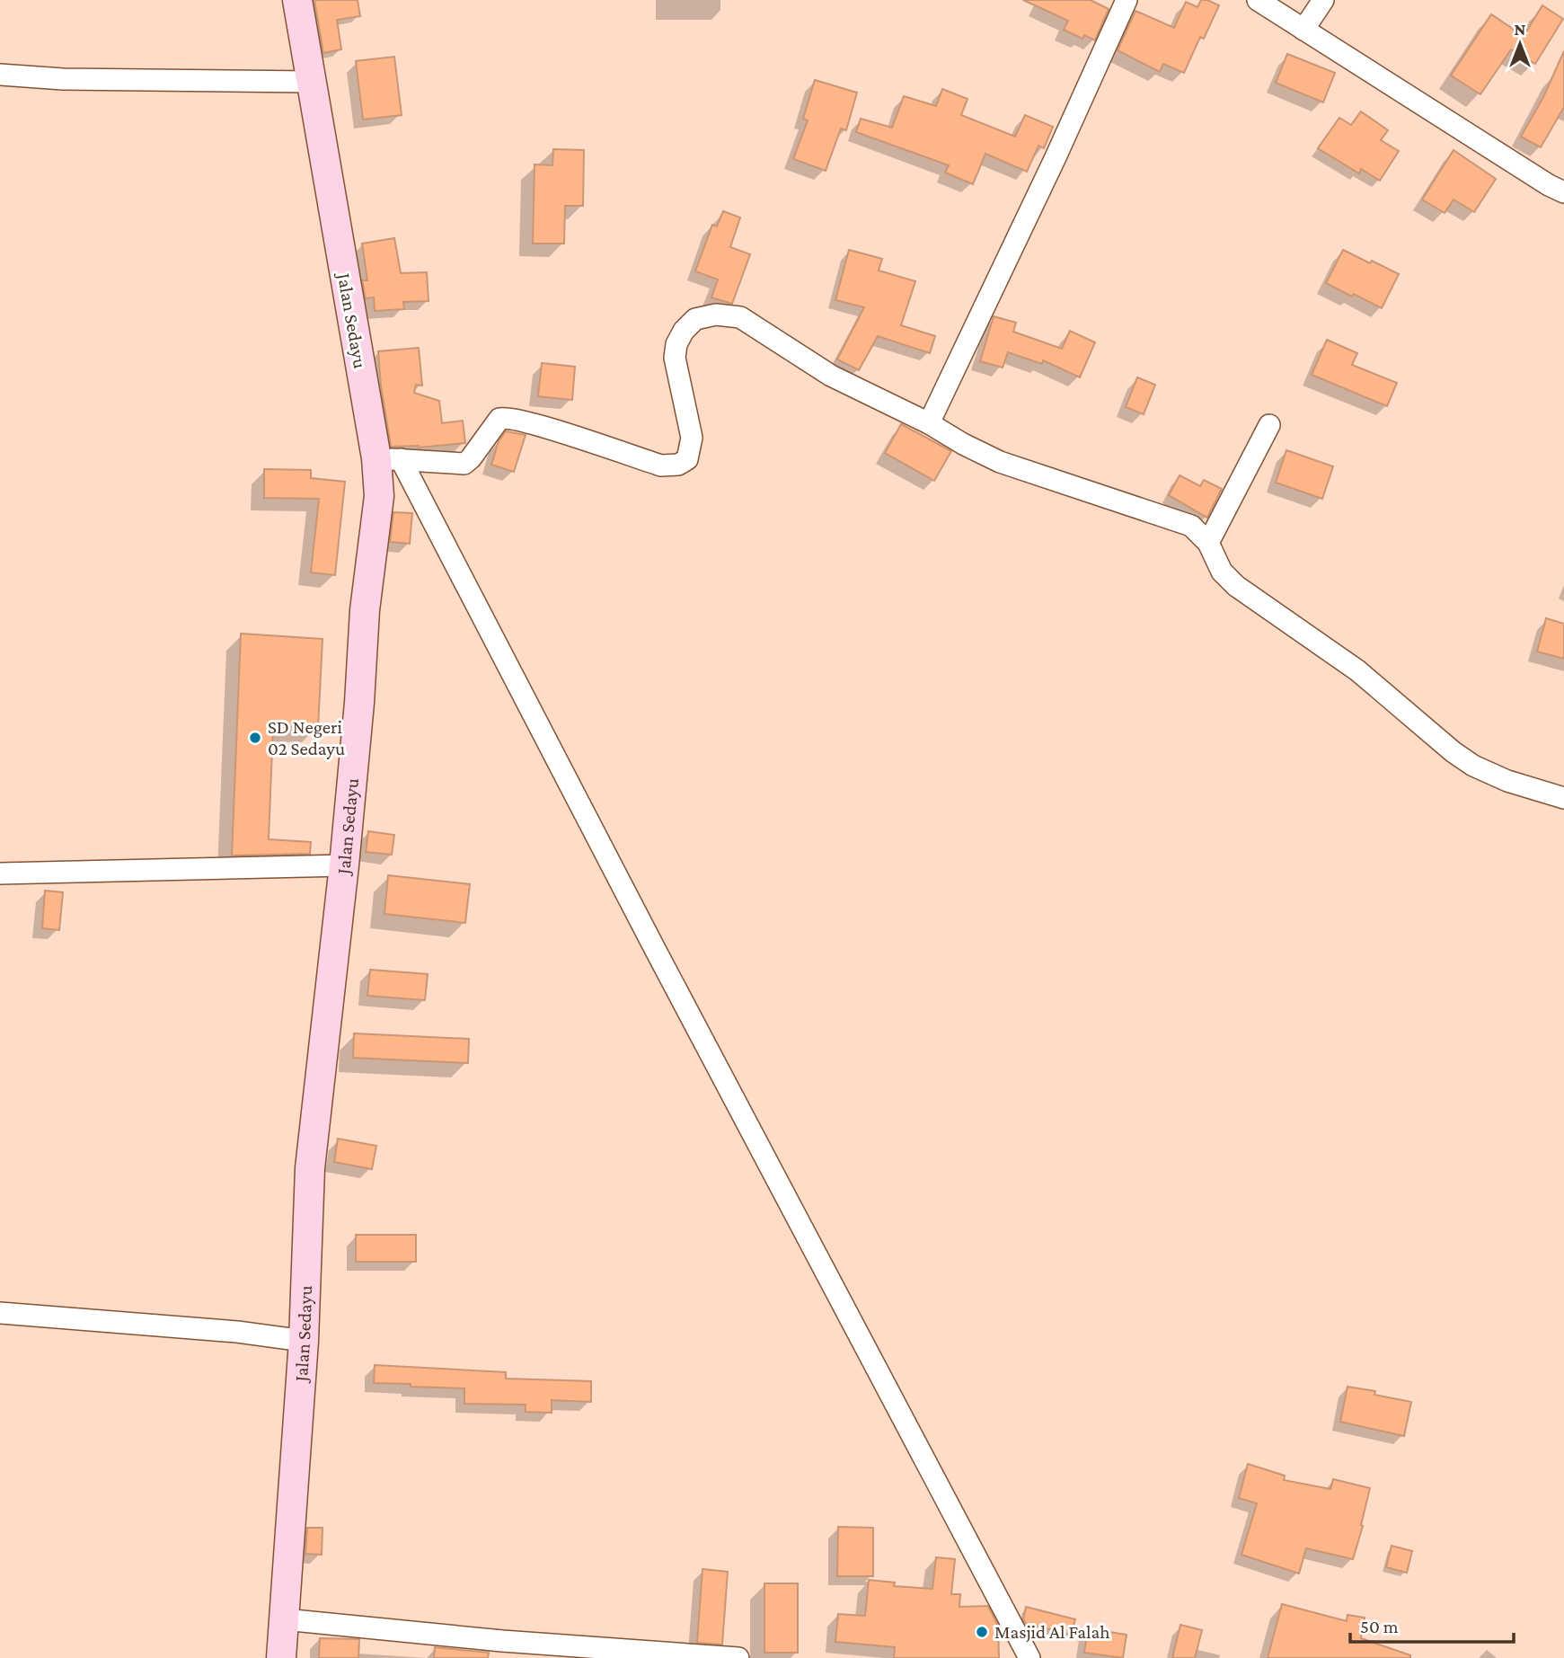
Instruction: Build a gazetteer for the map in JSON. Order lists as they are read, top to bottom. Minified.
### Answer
{"streets":{"street":["Jalan Sedayu"]},"places":["SD Negeri 02 Sedayu","Masjid Al Falah"],"scale_bar":"50 m","north":"top"}
